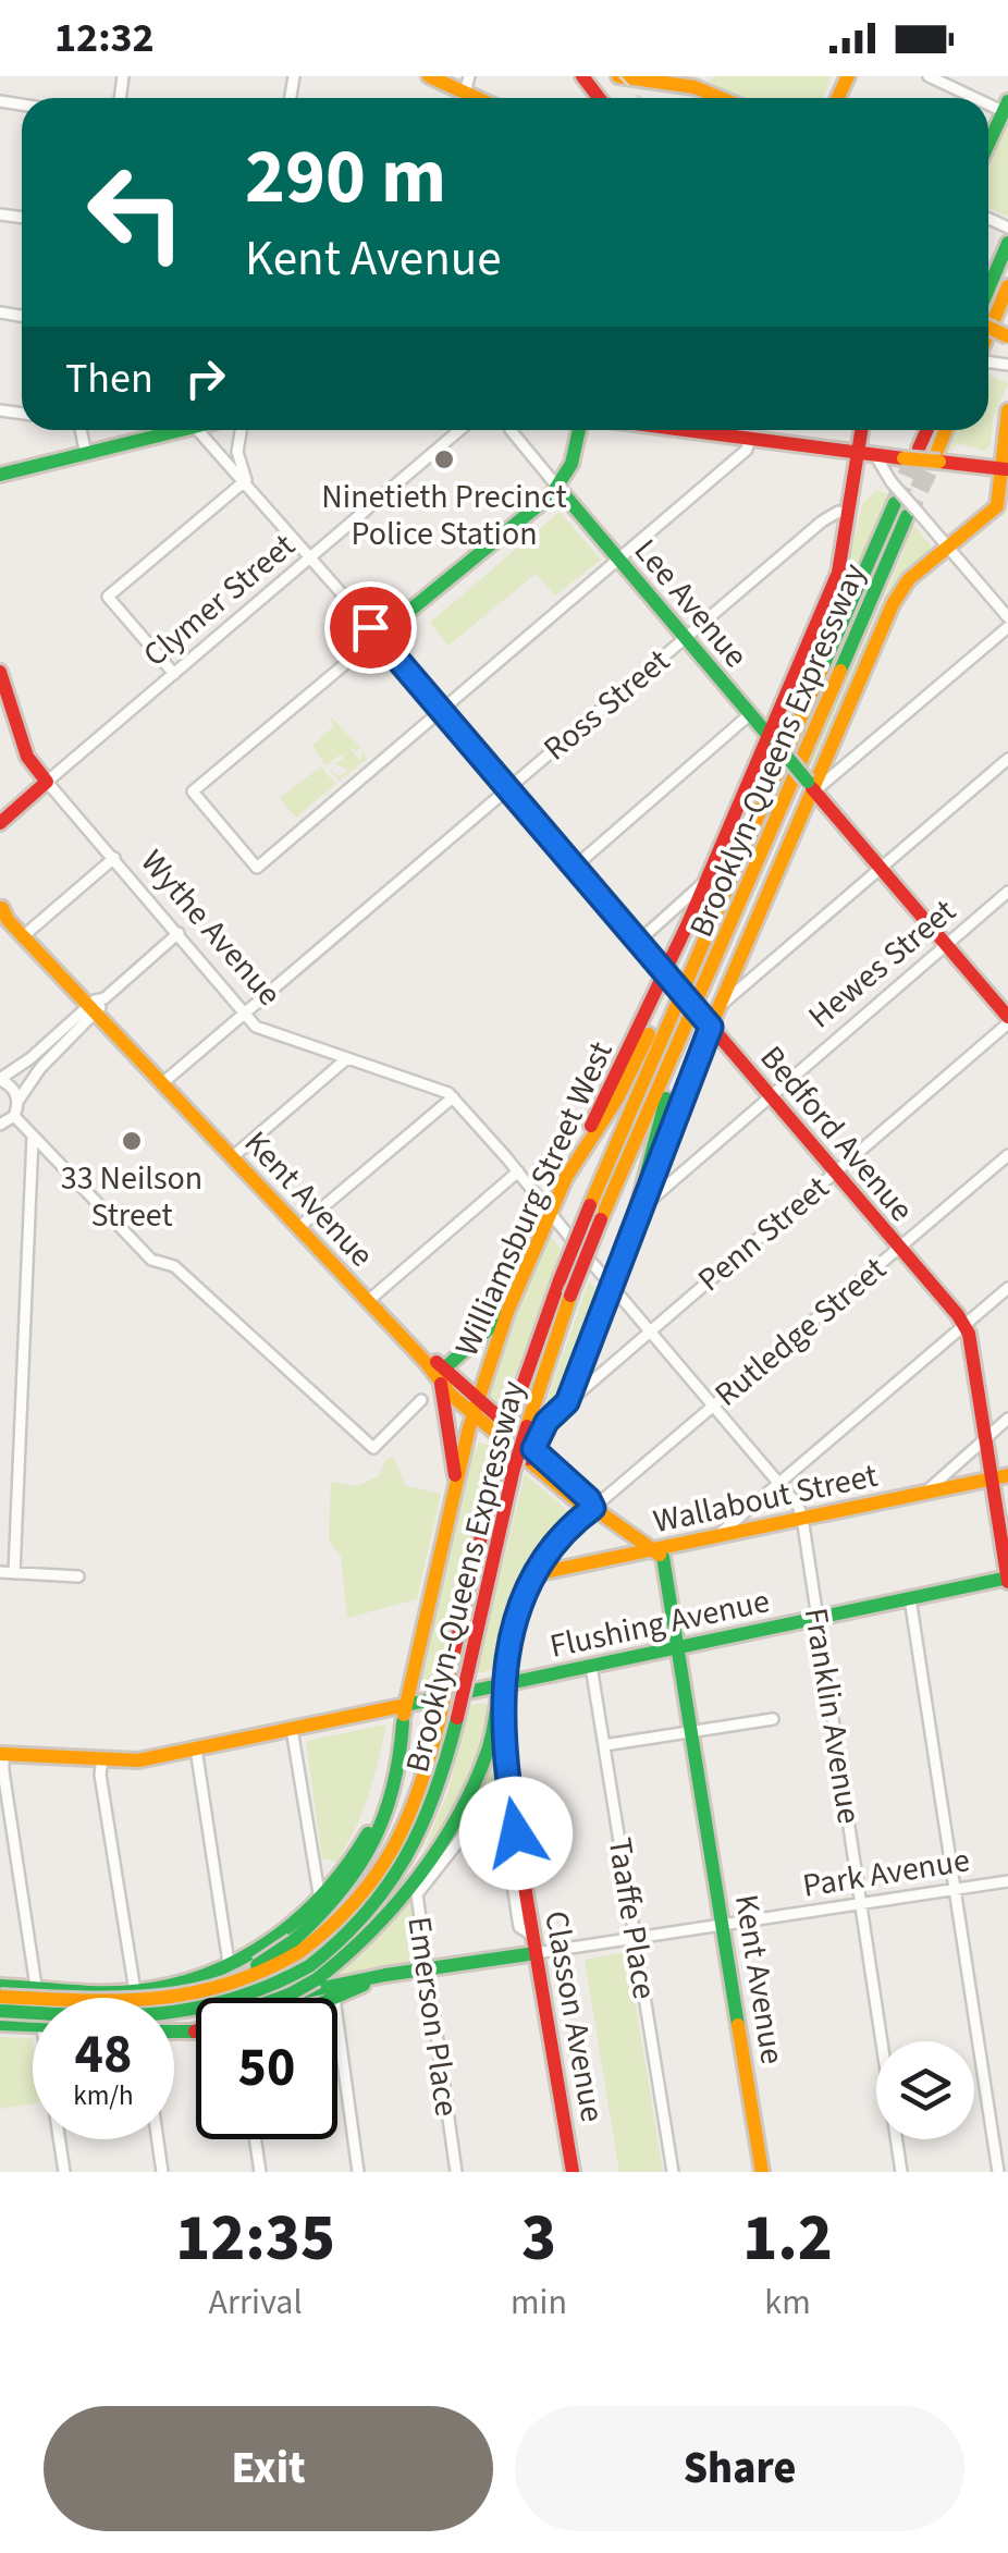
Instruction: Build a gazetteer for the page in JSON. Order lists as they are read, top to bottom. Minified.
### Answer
{"streets":{"main road":["Clymer Street","Lee Avenue","Brooklyn-Queens Expressway","Wythe Avenue","Bedford Avenue","Kent Avenue","Williamsburg Street West","Wallabout Street","Flushing Avenue","Park Avenue","Classon Avenue"],"street":["Ross Street","Hewes Street","Penn Street","Rutledge Street","Franklin Avenue","Taaffe Place","Emerson Place"]},"crossings":[["Clymer Street","Wythe Avenue"],["Clymer Street","Bedford Avenue"],["Lee Avenue","Ross Street"],["Lee Avenue","Hewes Street"],["Lee Avenue","Williamsburg Street West"],["Lee Avenue","Penn Street"],["Ross Street","Wythe Avenue"],["Ross Street","Bedford Avenue"],["Ross Street","Kent Avenue"],["Ross Street","Williamsburg Street West"],["Brooklyn-Queens Expressway","Bedford Avenue"],["Wythe Avenue","Williamsburg Street West"],["Wythe Avenue","Penn Street"],["Wythe Avenue","Rutledge Street"],["Wythe Avenue","Wallabout Street"],["Wythe Avenue","Franklin Avenue"],["Hewes Street","Bedford Avenue"],["Bedford Avenue","Williamsburg Street West"],["Bedford Avenue","Penn Street"],["Bedford Avenue","Rutledge Street"],["Bedford Avenue","Wallabout Street"],["Bedford Avenue","Flushing Avenue"],["Kent Avenue","Williamsburg Street West"],["Kent Avenue","Rutledge Street"],["Kent Avenue","Wallabout Street"],["Kent Avenue","Flushing Avenue"],["Kent Avenue","Park Avenue"],["Kent Avenue","Classon Avenue"],["Williamsburg Street West","Flushing Avenue"],["Williamsburg Street West","Park Avenue"],["Rutledge Street","Classon Avenue"],["Wallabout Street","Franklin Avenue"],["Wallabout Street","Classon Avenue"],["Flushing Avenue","Franklin Avenue"],["Flushing Avenue","Taaffe Place"],["Flushing Avenue","Classon Avenue"],["Franklin Avenue","Park Avenue"],["Park Avenue","Taaffe Place"],["Park Avenue","Emerson Place"],["Park Avenue","Classon Avenue"],["Emerson Place","Classon Avenue"]],"places":["Ninetieth Precinct Police Station","33 Neilson Street"],"page":{"status":"12:32","turn":["290 m","Kent Avenue"],"then":"Then","speed":"48 km/h","limit":"50","eta":["12:35","Arrival","3","min","1.2","km"],"buttons":["Exit","Share"]}}
